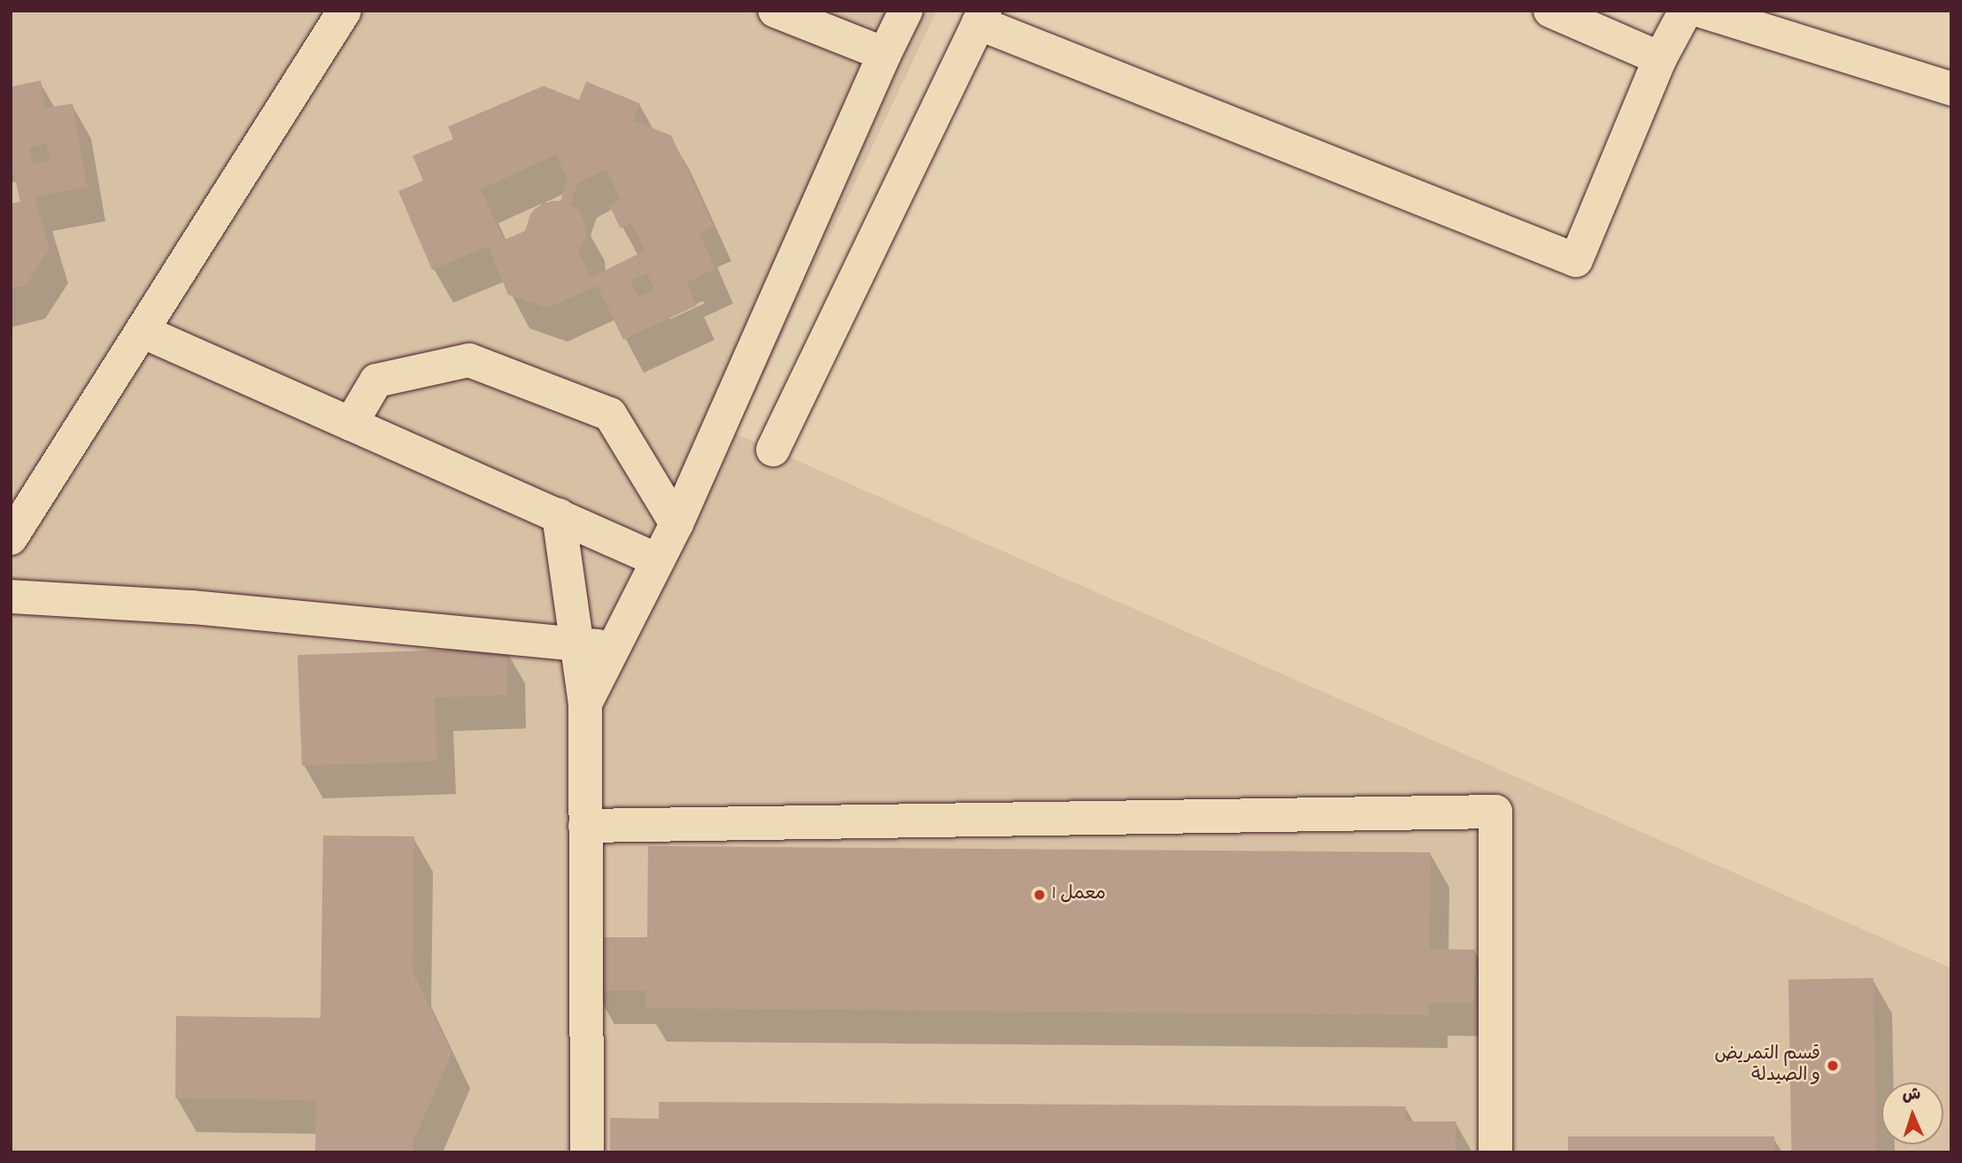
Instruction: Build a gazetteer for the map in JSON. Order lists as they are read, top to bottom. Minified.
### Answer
{"places":["معمل 1","قسم التمريض و الصيدلة"],"north":"top"}
